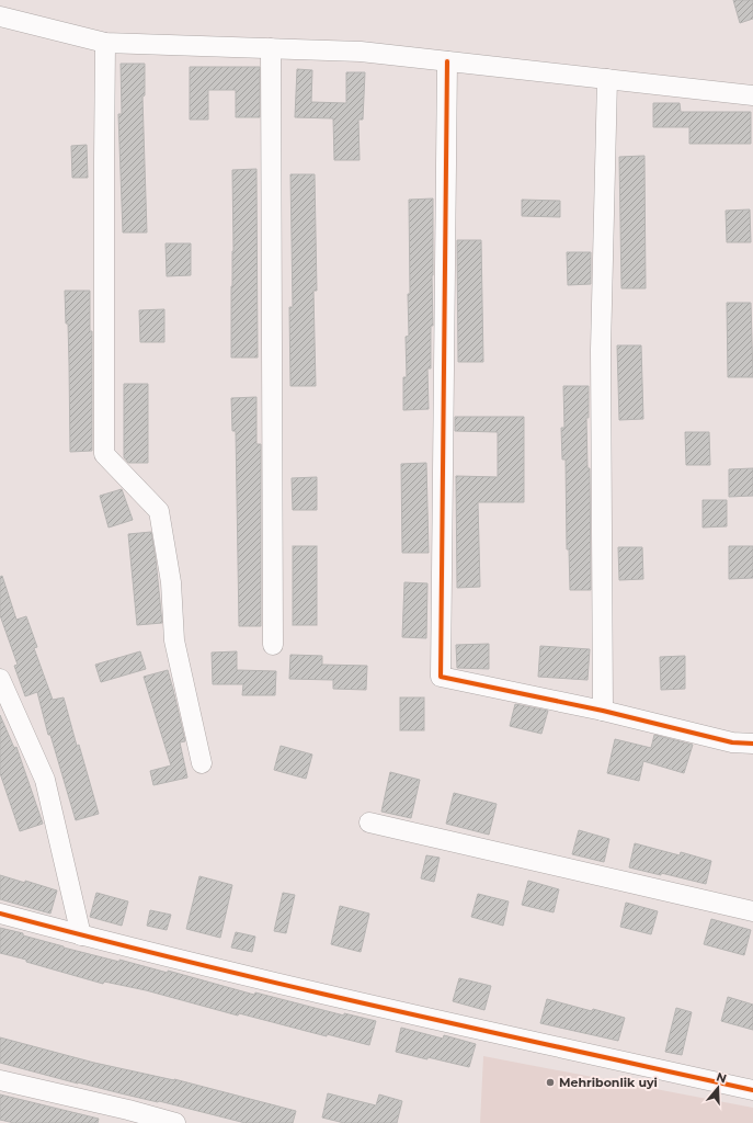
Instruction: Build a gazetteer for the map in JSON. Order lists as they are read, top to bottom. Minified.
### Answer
{"places":["Mehribonlik uyi"],"north":"top"}
